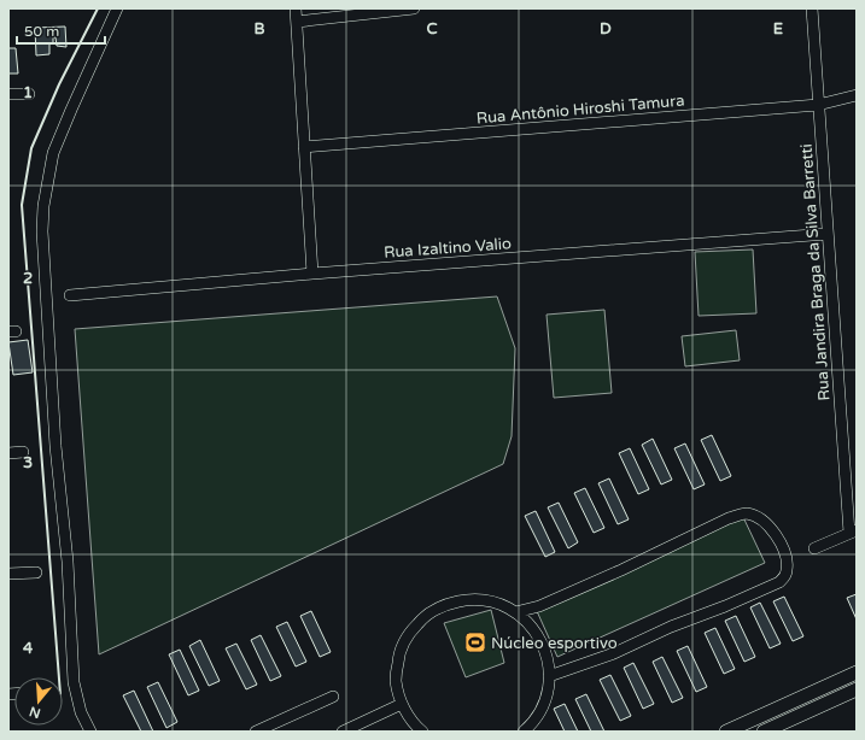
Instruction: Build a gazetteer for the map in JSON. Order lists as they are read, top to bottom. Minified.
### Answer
{"streets":{"street":["Rua Antônio Hiroshi Tamura","Rua Izaltino Valio","Rua Jandira Braga da Silva Barretti"]},"crossings":[["Rua Antônio Hiroshi Tamura","Rua Jandira Braga da Silva Barretti"],["Rua Izaltino Valio","Rua Jandira Braga da Silva Barretti"]],"places":{"sports":["Núcleo esportivo"]},"scale_bar":"50 m","north":"bottom","grid":{"columns":["B","C","D","E"],"rows":["1","2","3","4"]}}
